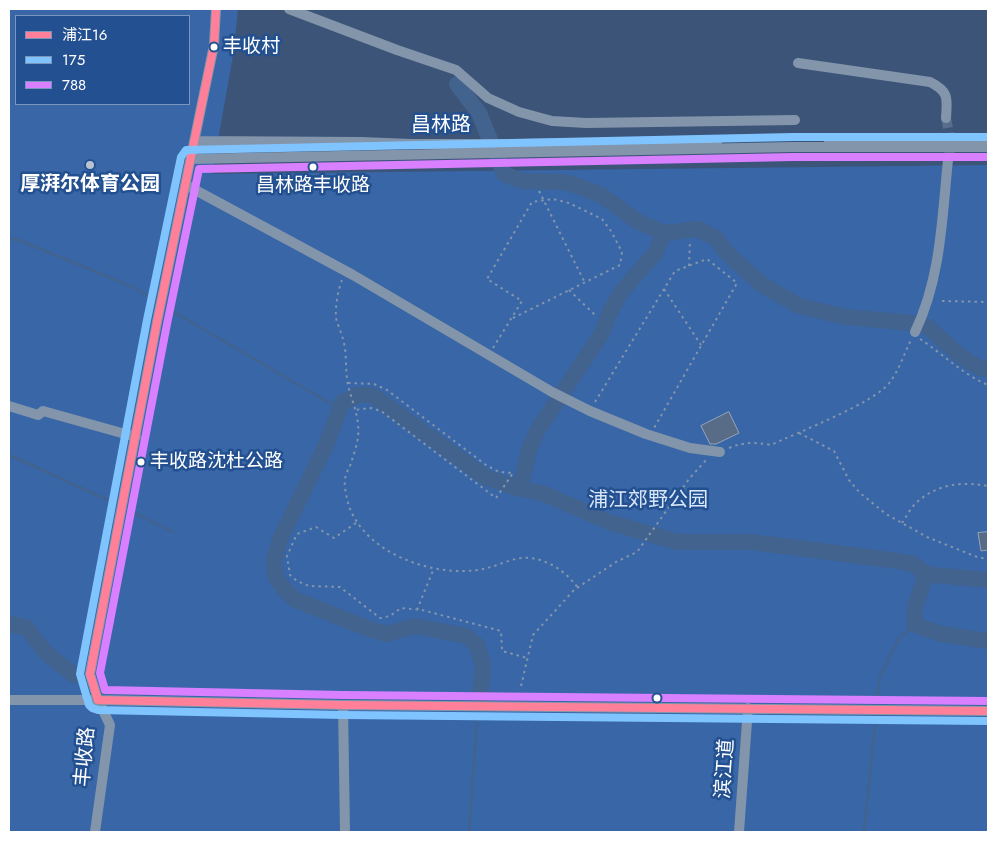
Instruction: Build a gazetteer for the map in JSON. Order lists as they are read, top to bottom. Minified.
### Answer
{"streets":{"street":["昌林路","丰收路","滨江道"]},"crossings":[["昌林路","丰收路"]],"parks":["浦江郊野公园"],"places":["丰收村","厚湃尔体育公园","昌林路丰收路","丰收路沈杜公路"],"lines":["transit line 浦江16","transit line 175","transit line 788"],"legend":["浦江16","175","788"]}
